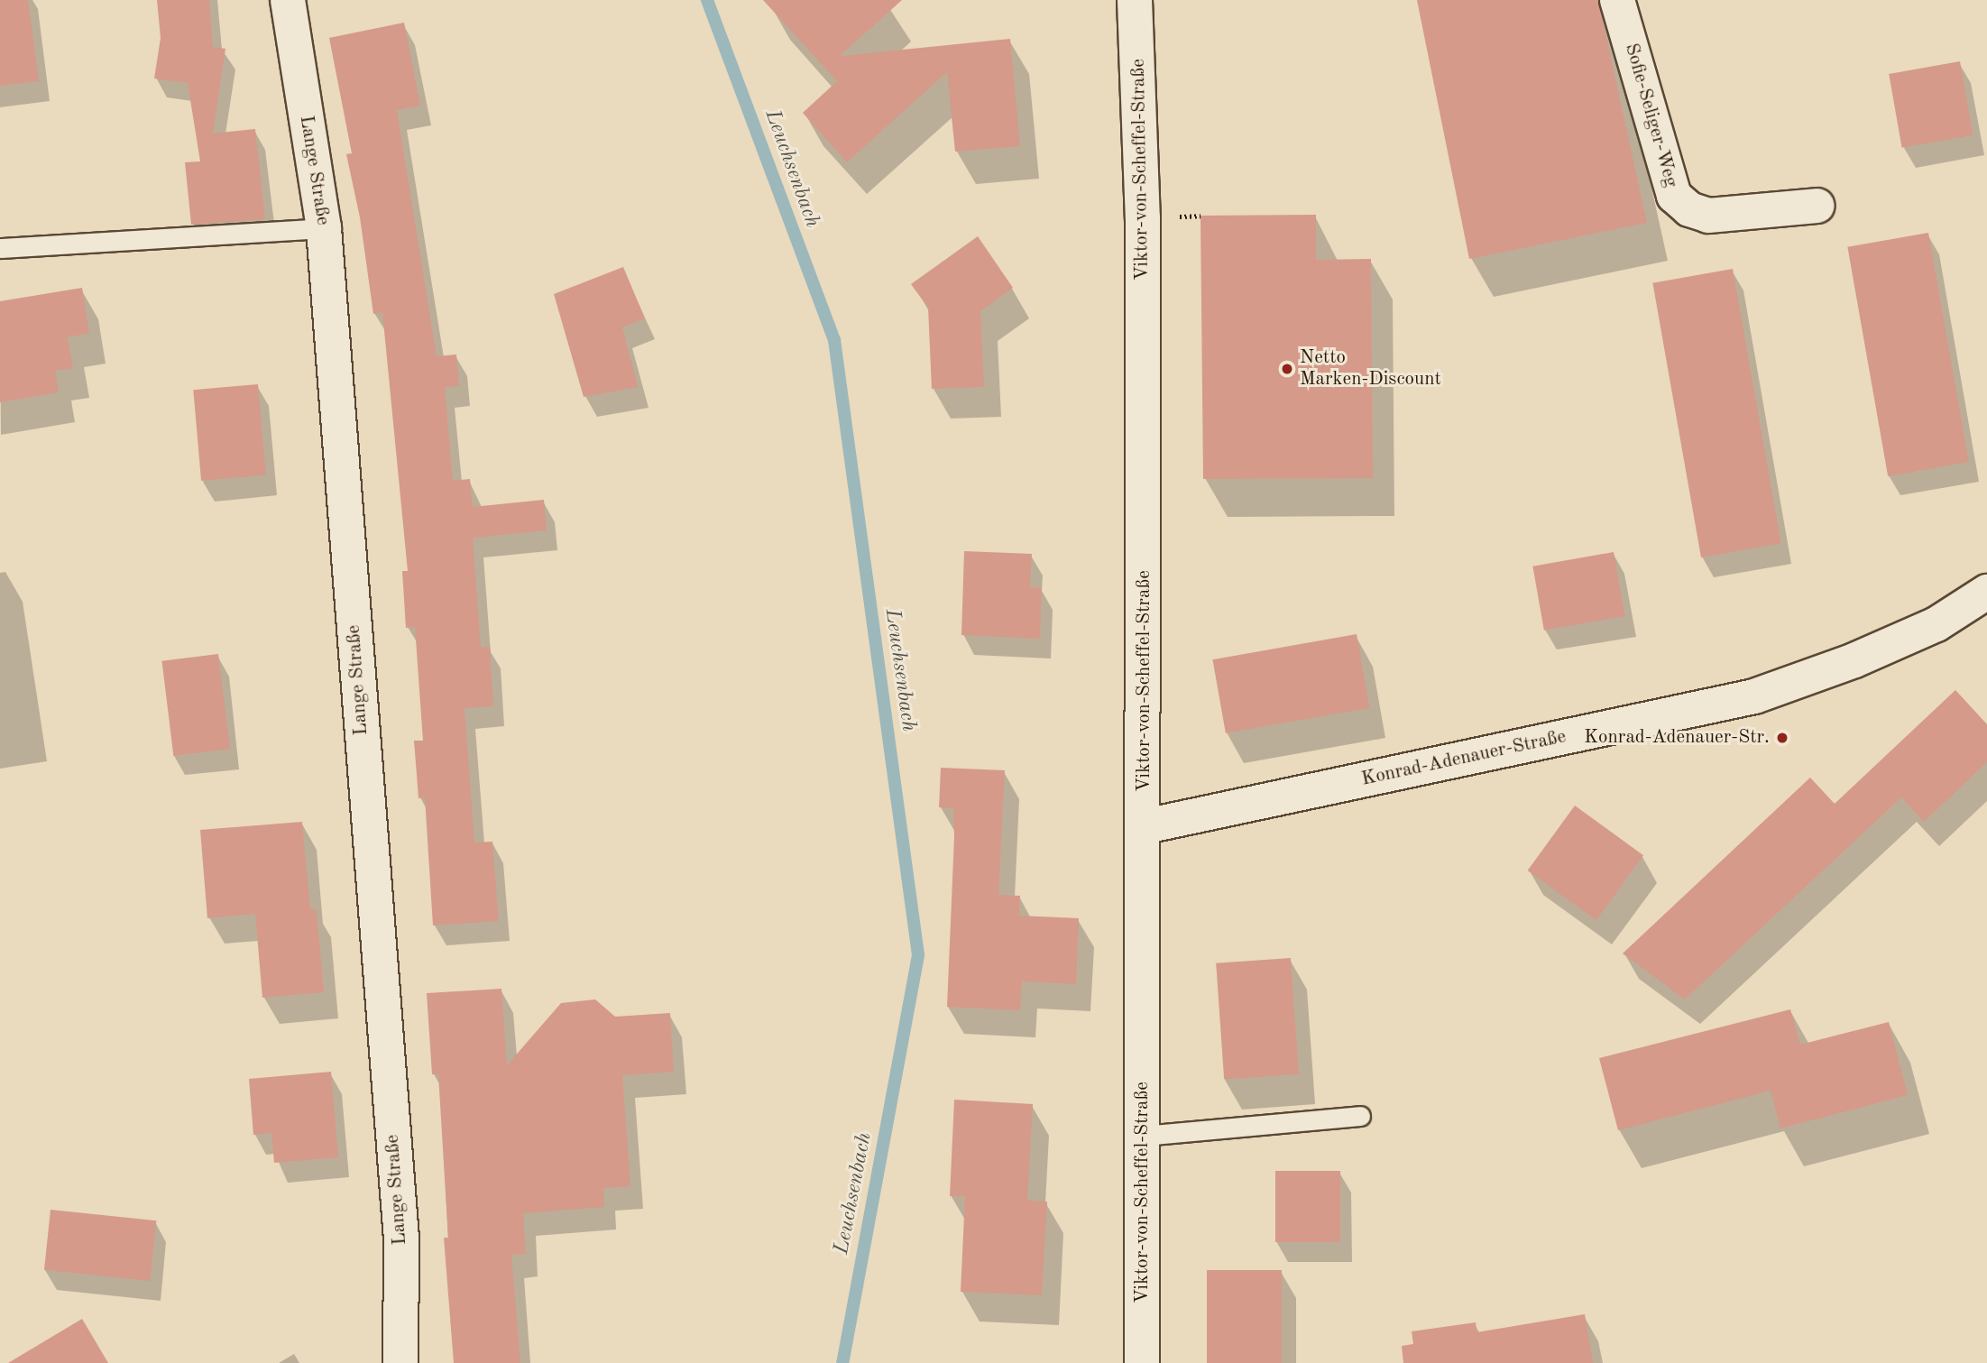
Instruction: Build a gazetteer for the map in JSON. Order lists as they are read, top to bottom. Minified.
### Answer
{"streets":{"street":["Sofie-Seliger-Weg","Viktor-von-Scheffel-Straße","Lange Straße","Konrad-Adenauer-Straße"]},"crossings":[["Viktor-von-Scheffel-Straße","Konrad-Adenauer-Straße"]],"water":["Leuchsenbach"],"places":["Netto Marken-Discount","Konrad-Adenauer-Str."]}
